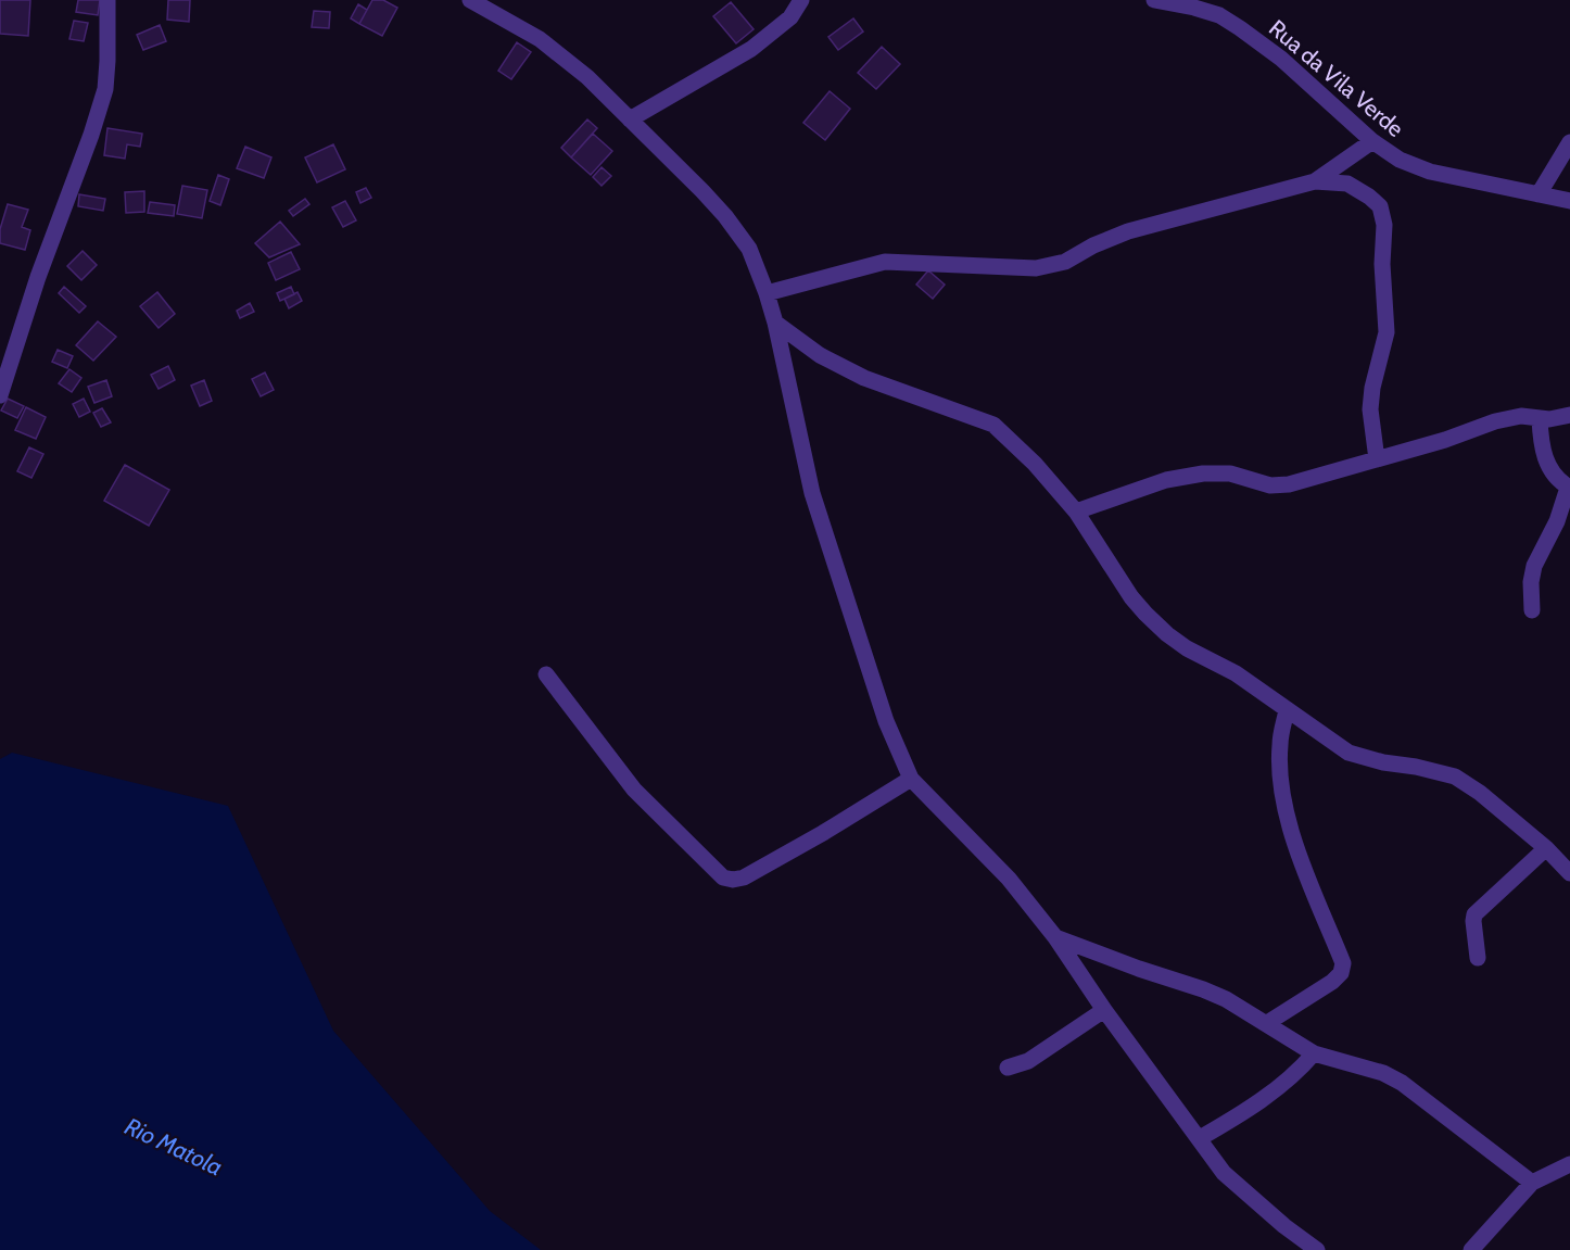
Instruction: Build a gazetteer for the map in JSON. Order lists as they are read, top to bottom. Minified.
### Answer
{"streets":{"street":["Rua da Vila Verde"]},"water":["Rio Matola"]}
